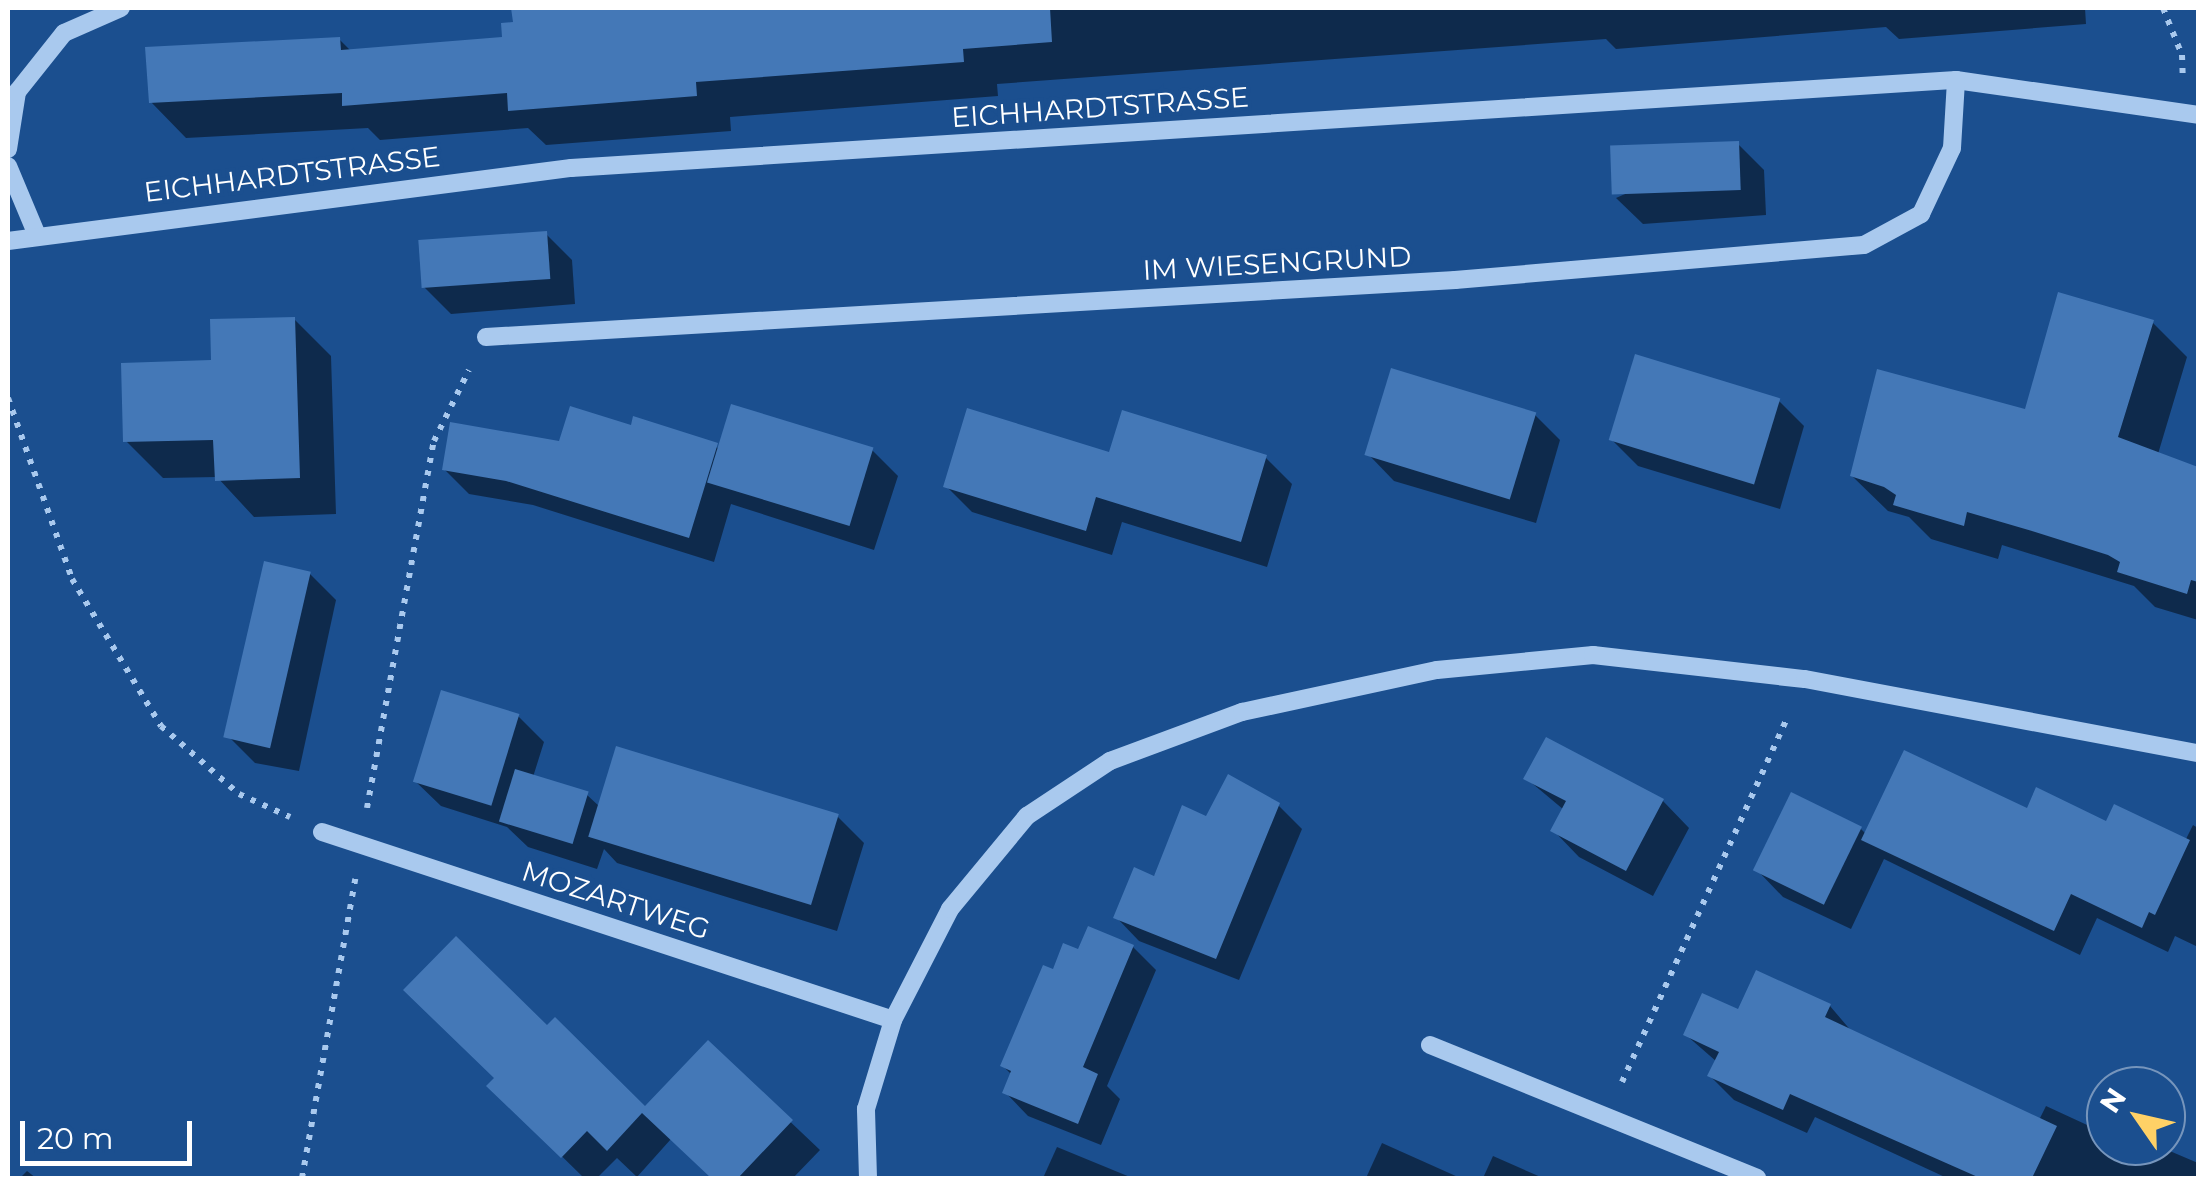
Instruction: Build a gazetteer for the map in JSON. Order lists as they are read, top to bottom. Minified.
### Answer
{"streets":{"street":["EICHHARDTSTRASSE","IM WIESENGRUND","MOZARTWEG"]},"crossings":[["EICHHARDTSTRASSE","IM WIESENGRUND"]],"scale_bar":"20 m","north":"top left"}
